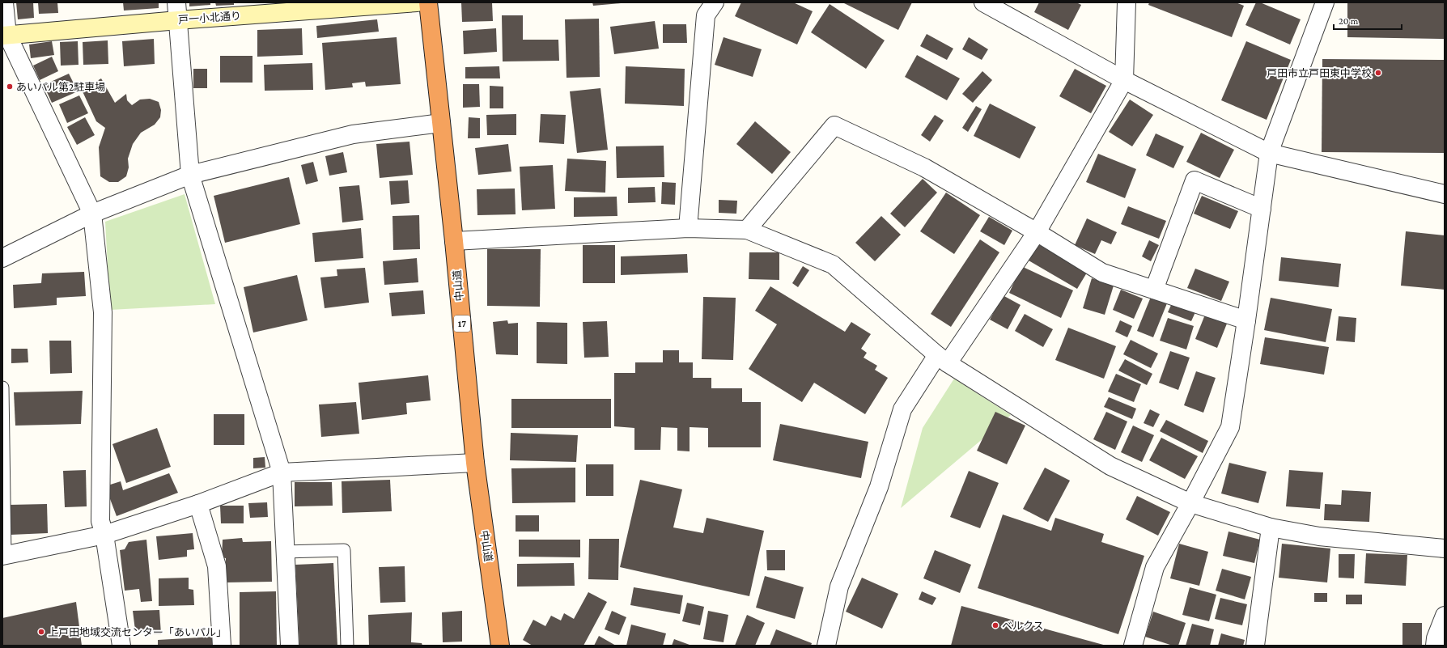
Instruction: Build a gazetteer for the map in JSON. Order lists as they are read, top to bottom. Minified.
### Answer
{"streets":{"highway":["中山道","17"],"street":["戸一小北通り"]},"places":["戸田市立戸田東中学校","あいパル第2駐車場","ベルクス","上戸田地域交流センター「あいパル」"],"scale_bar":"20 m"}
